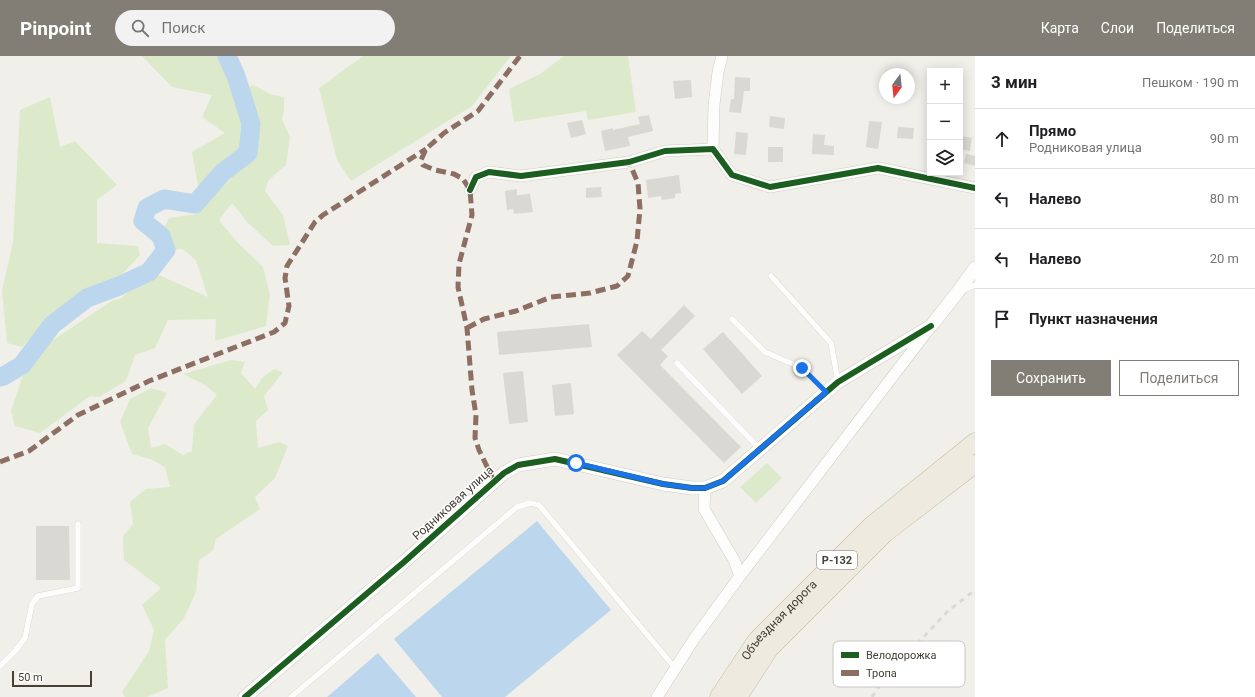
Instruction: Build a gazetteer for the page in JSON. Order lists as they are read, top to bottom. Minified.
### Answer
{"streets":{"highway":["Р-132","Объездная дорога"],"street":["Родниковая улица"]},"legend":["Велодорожка","Тропа"],"scale_bar":"50 m","north":"bottom","page":{"header":"Pinpoint","search":"Поиск","nav":["Карта","Слои","Поделиться"],"heading":["3 мин","Пешком · 190 m"],"map_buttons":["+","−"],"list":[["Прямо","Родниковая улица","90 m"],["Налево","80 m"],["Налево","20 m"],"Пункт назначения"],"buttons":["Сохранить","Поделиться"],"scale":"50 m"}}
